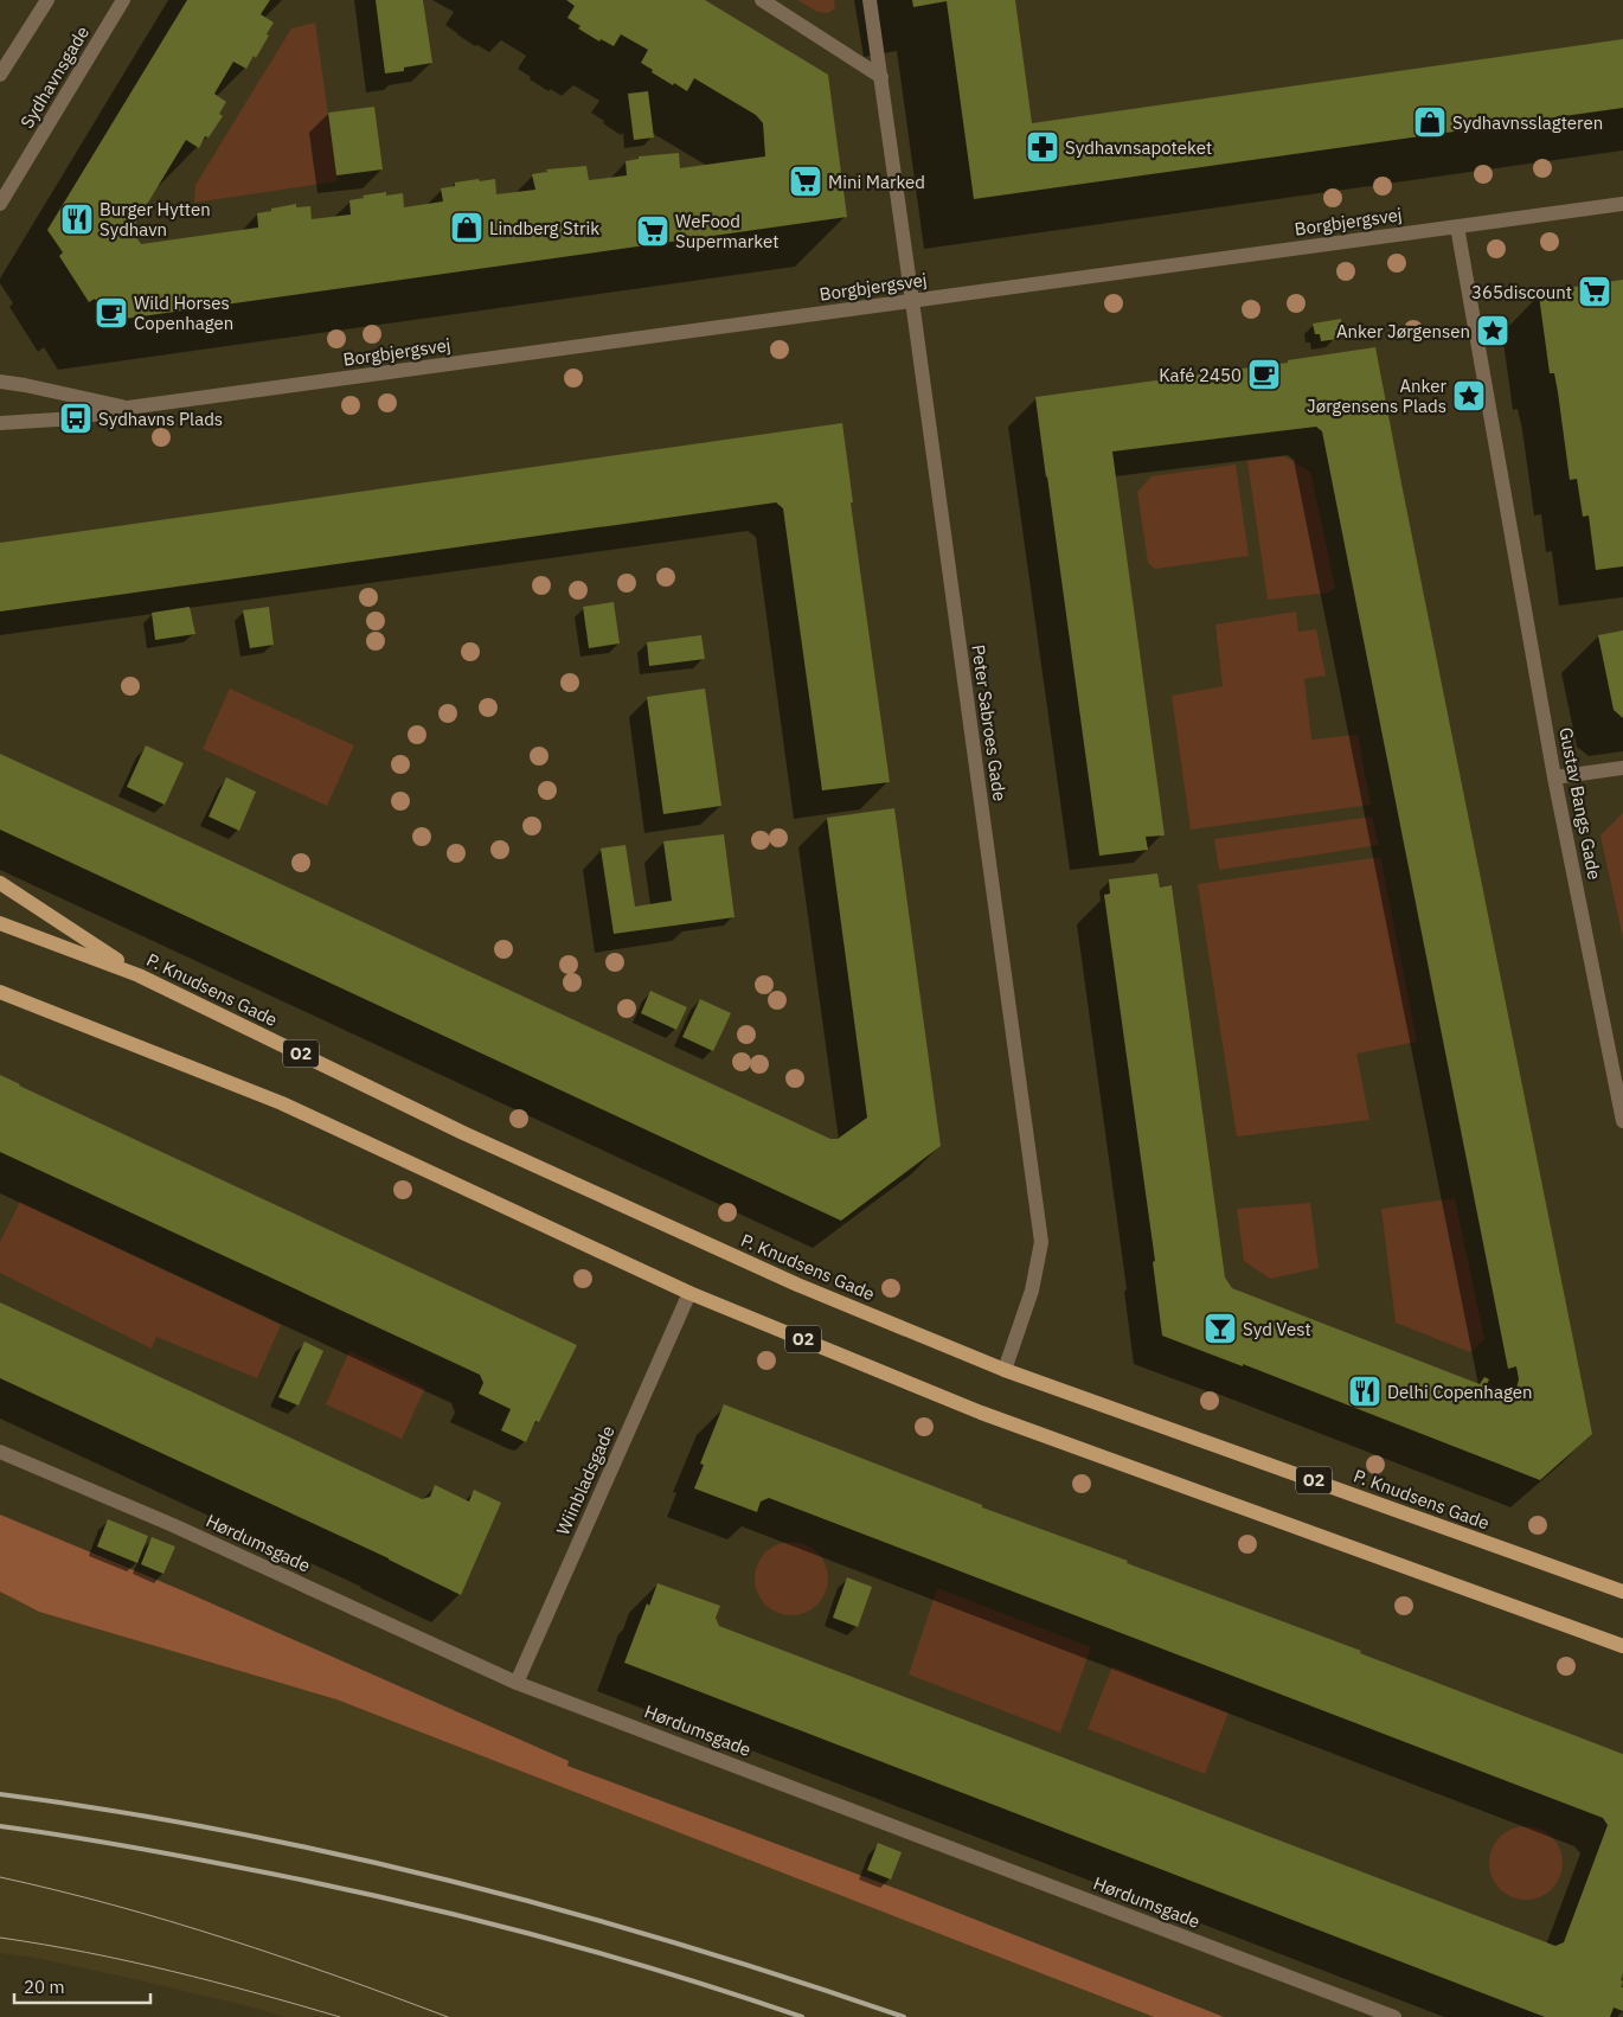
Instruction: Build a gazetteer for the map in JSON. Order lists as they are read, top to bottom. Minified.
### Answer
{"streets":{"main road":["P. Knudsens Gade","O2"],"street":["Sydhavnsgade","Borgbjergsvej","Peter Sabroes Gade","Gustav Bangs Gade","Wiinbladsgade","Hørdumsgade"]},"crossings":[["Borgbjergsvej","Peter Sabroes Gade"],["Borgbjergsvej","Gustav Bangs Gade"],["Peter Sabroes Gade","P. Knudsens Gade"],["O2","Wiinbladsgade"],["Wiinbladsgade","Hørdumsgade"]],"places":{"shop":["Sydhavnsslagteren","Lindberg Strik"],"pharmacy":["Sydhavnsapoteket"],"supermarket":["Mini Marked","WeFood Supermarket","365discount"],"restaurant":["Burger Hytten Sydhavn","Delhi Copenhagen"],"cafe":["Wild Horses Copenhagen","Kafé 2450"],"place":["Anker Jørgensen","Anker Jørgensens Plads"],"bus stop":["Sydhavns Plads"],"bar":["Syd Vest"]},"scale_bar":"20 m"}
